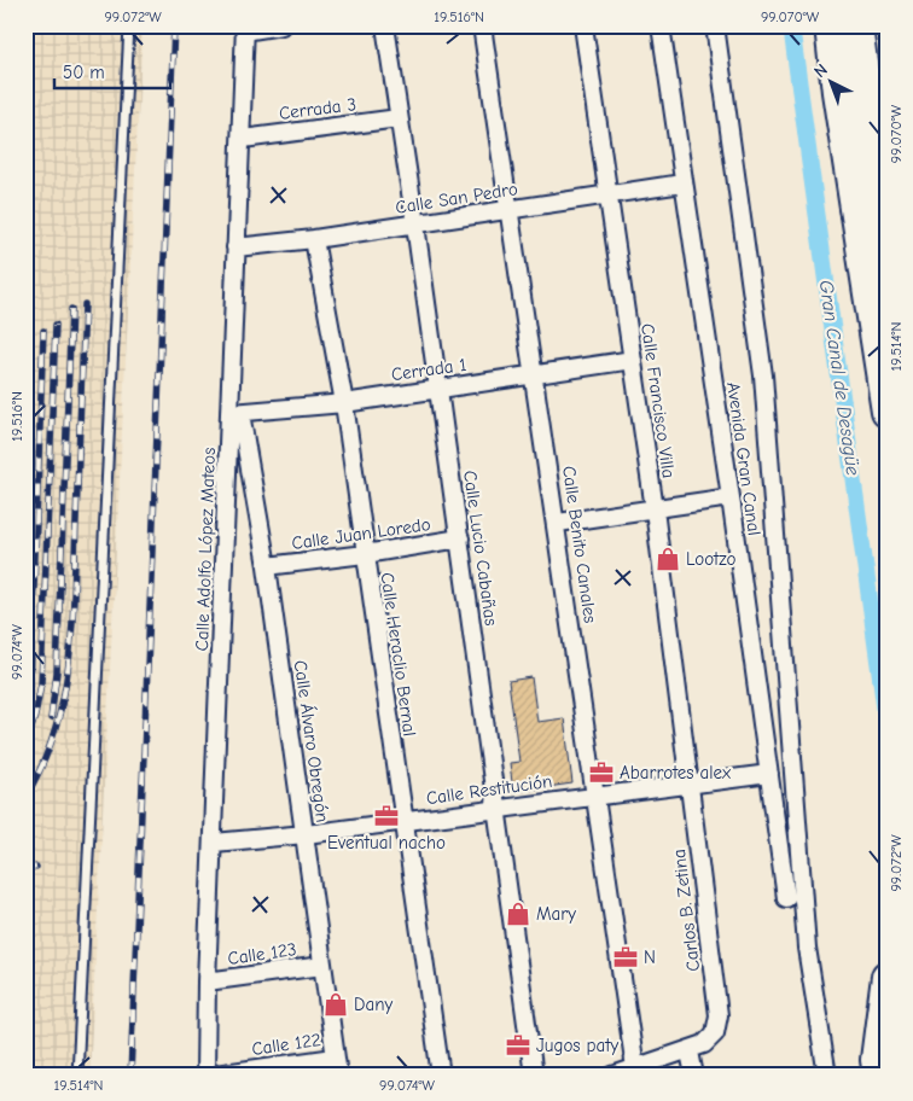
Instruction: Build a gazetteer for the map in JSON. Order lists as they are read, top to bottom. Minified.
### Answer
{"streets":{"street":["Cerrada 3","Calle San Pedro","Cerrada 1","Calle Francisco Villa","Avenida Gran Canal","Calle Juan Loredo","Calle Benito Canales","Calle Lucio Cabañas","Calle Adolfo López Mateos","Calle Heraclio Bernal","Calle Álvaro Obregón","Calle Restitución","Carlos B. Zetina","Calle 123","Calle 122"]},"crossings":[["Cerrada 3","Calle Lucio Cabañas"],["Cerrada 3","Calle Adolfo López Mateos"],["Calle San Pedro","Calle Francisco Villa"],["Calle San Pedro","Avenida Gran Canal"],["Calle San Pedro","Calle Benito Canales"],["Calle San Pedro","Calle Lucio Cabañas"],["Calle San Pedro","Calle Adolfo López Mateos"],["Calle San Pedro","Calle Heraclio Bernal"],["Cerrada 1","Calle Francisco Villa"],["Cerrada 1","Calle Benito Canales"],["Cerrada 1","Calle Lucio Cabañas"],["Cerrada 1","Calle Adolfo López Mateos"],["Cerrada 1","Calle Heraclio Bernal"],["Cerrada 1","Calle Álvaro Obregón"],["Calle Francisco Villa","Calle Restitución"],["Calle Francisco Villa","Carlos B. Zetina"],["Avenida Gran Canal","Calle Restitución"],["Calle Juan Loredo","Calle Lucio Cabañas"],["Calle Juan Loredo","Calle Heraclio Bernal"],["Calle Juan Loredo","Calle Álvaro Obregón"],["Calle Benito Canales","Calle Restitución"],["Calle Lucio Cabañas","Calle Restitución"],["Calle Adolfo López Mateos","Calle Álvaro Obregón"],["Calle Adolfo López Mateos","Calle Restitución"],["Calle Adolfo López Mateos","Calle 123"],["Calle Adolfo López Mateos","Calle 122"],["Calle Heraclio Bernal","Calle Restitución"],["Calle Álvaro Obregón","Calle Restitución"],["Calle Álvaro Obregón","Calle 123"],["Calle Álvaro Obregón","Calle 122"],["Calle Restitución","Carlos B. Zetina"]],"water":["Gran Canal de Desagüe"],"places":{"shop":["Lootzo","Mary","Dany"],"office":["Abarrotes alex","Eventual nacho","N","Jugos paty"]},"scale_bar":"50 m","north":"top left","coordinates":["99.072°W","19.516°N","99.070°W","19.514°N","99.074°W"]}
